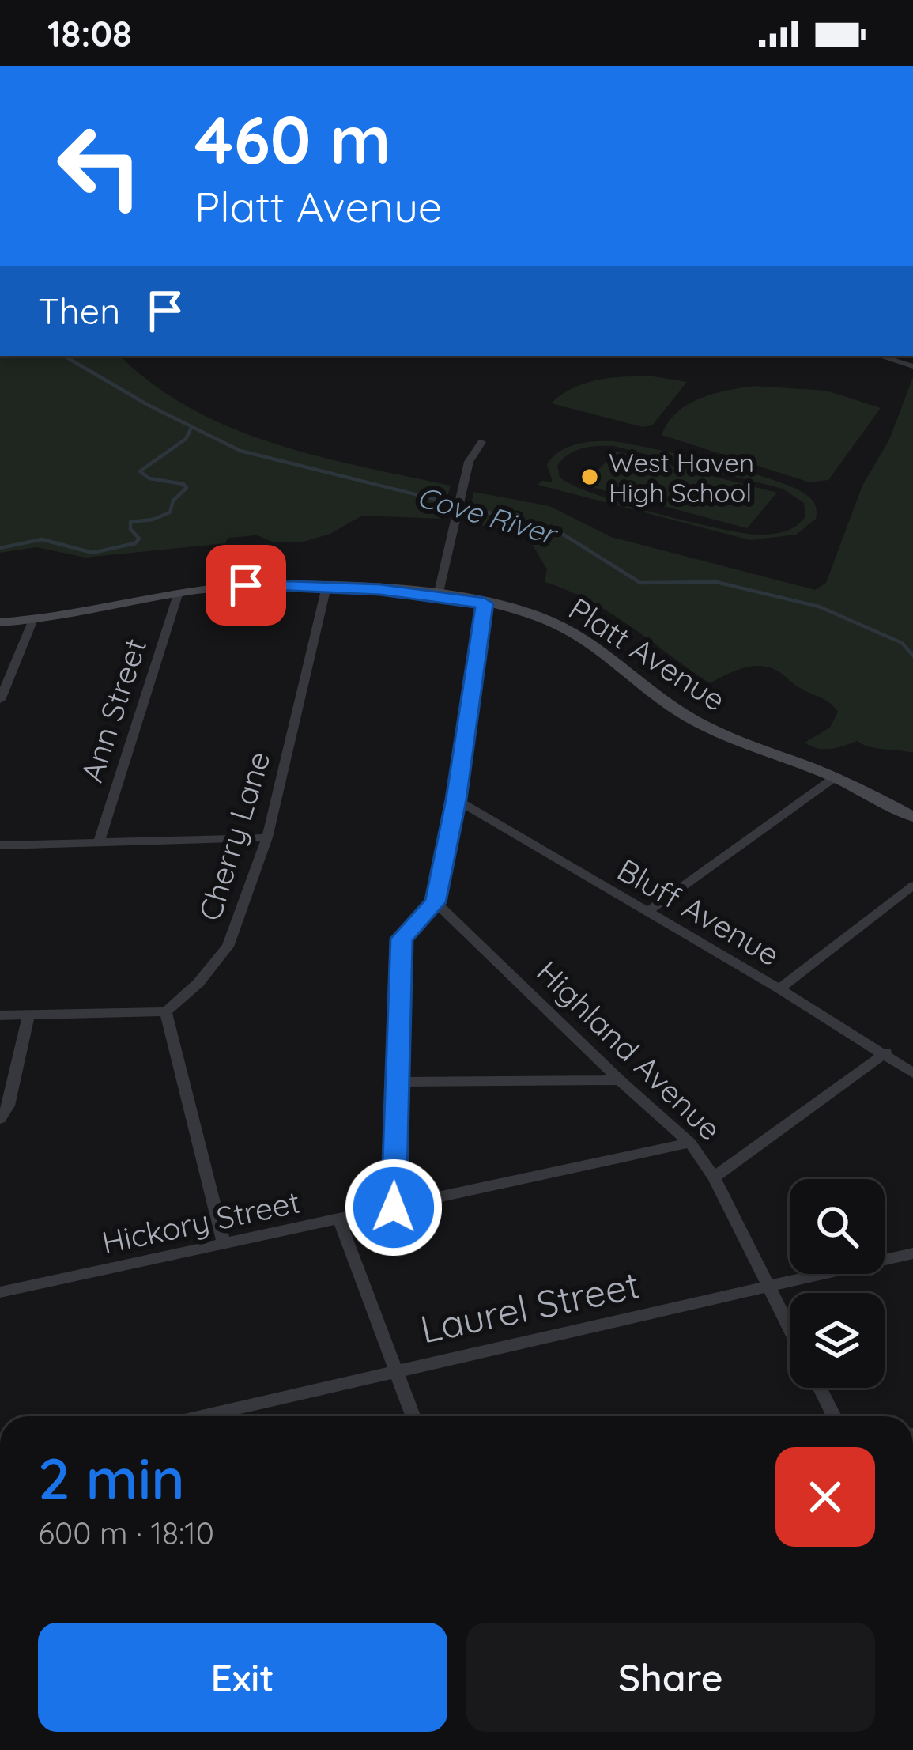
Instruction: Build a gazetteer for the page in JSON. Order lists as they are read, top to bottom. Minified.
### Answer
{"streets":{"main road":["Platt Avenue"],"street":["Ann Street","Cherry Lane","Bluff Avenue","Highland Avenue","Hickory Street","Laurel Street"]},"crossings":[["Platt Avenue","Ann Street"],["Platt Avenue","Cherry Lane"],["Highland Avenue","Hickory Street"],["Highland Avenue","Laurel Street"]],"water":["Cove River"],"places":["West Haven High School"],"page":{"status":"18:08","turn":["460 m","Platt Avenue"],"then":"Then","heading":["2 min","600 m · 18:10"],"buttons":["Exit","Share"]}}
